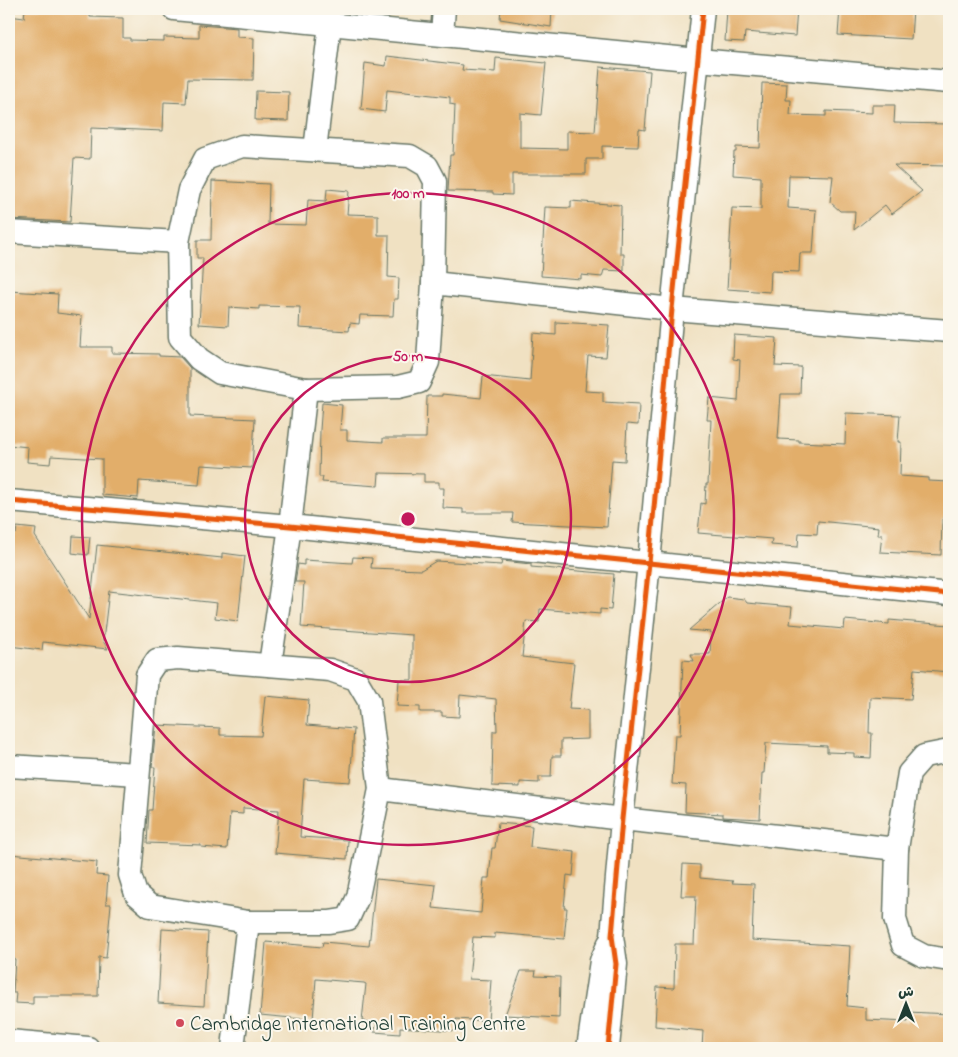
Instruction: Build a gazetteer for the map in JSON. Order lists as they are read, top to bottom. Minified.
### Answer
{"places":["Cambridge International Training Centre"],"north":"top","rings":["100 m","50 m"]}
